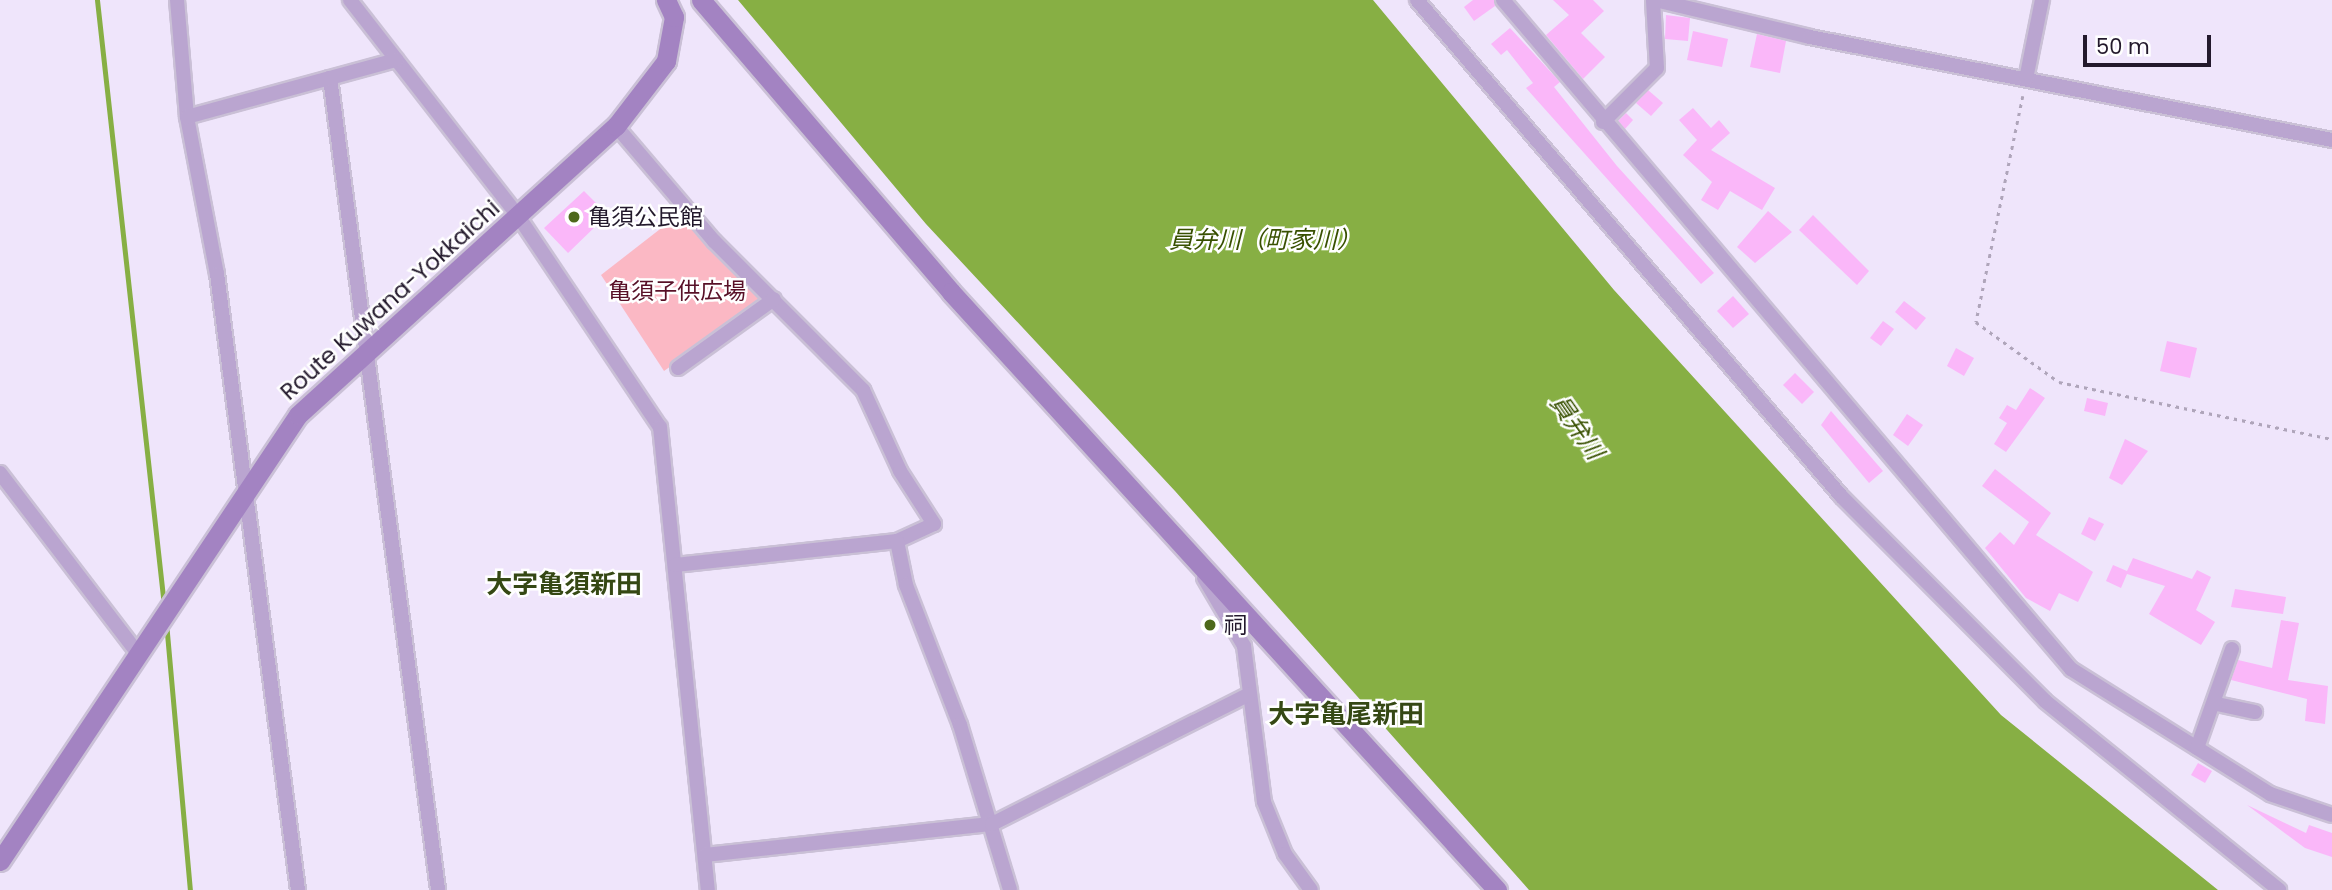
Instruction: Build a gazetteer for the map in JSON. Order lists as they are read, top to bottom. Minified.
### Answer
{"streets":{"street":["Route Kuwana-Yokkaichi"]},"districts":["大字亀須新田","大字亀尾新田"],"water":["員弁川（町家川）","員弁川"],"parks":["亀須子供広場"],"places":["亀須公民館","祠"],"scale_bar":"50 m"}
